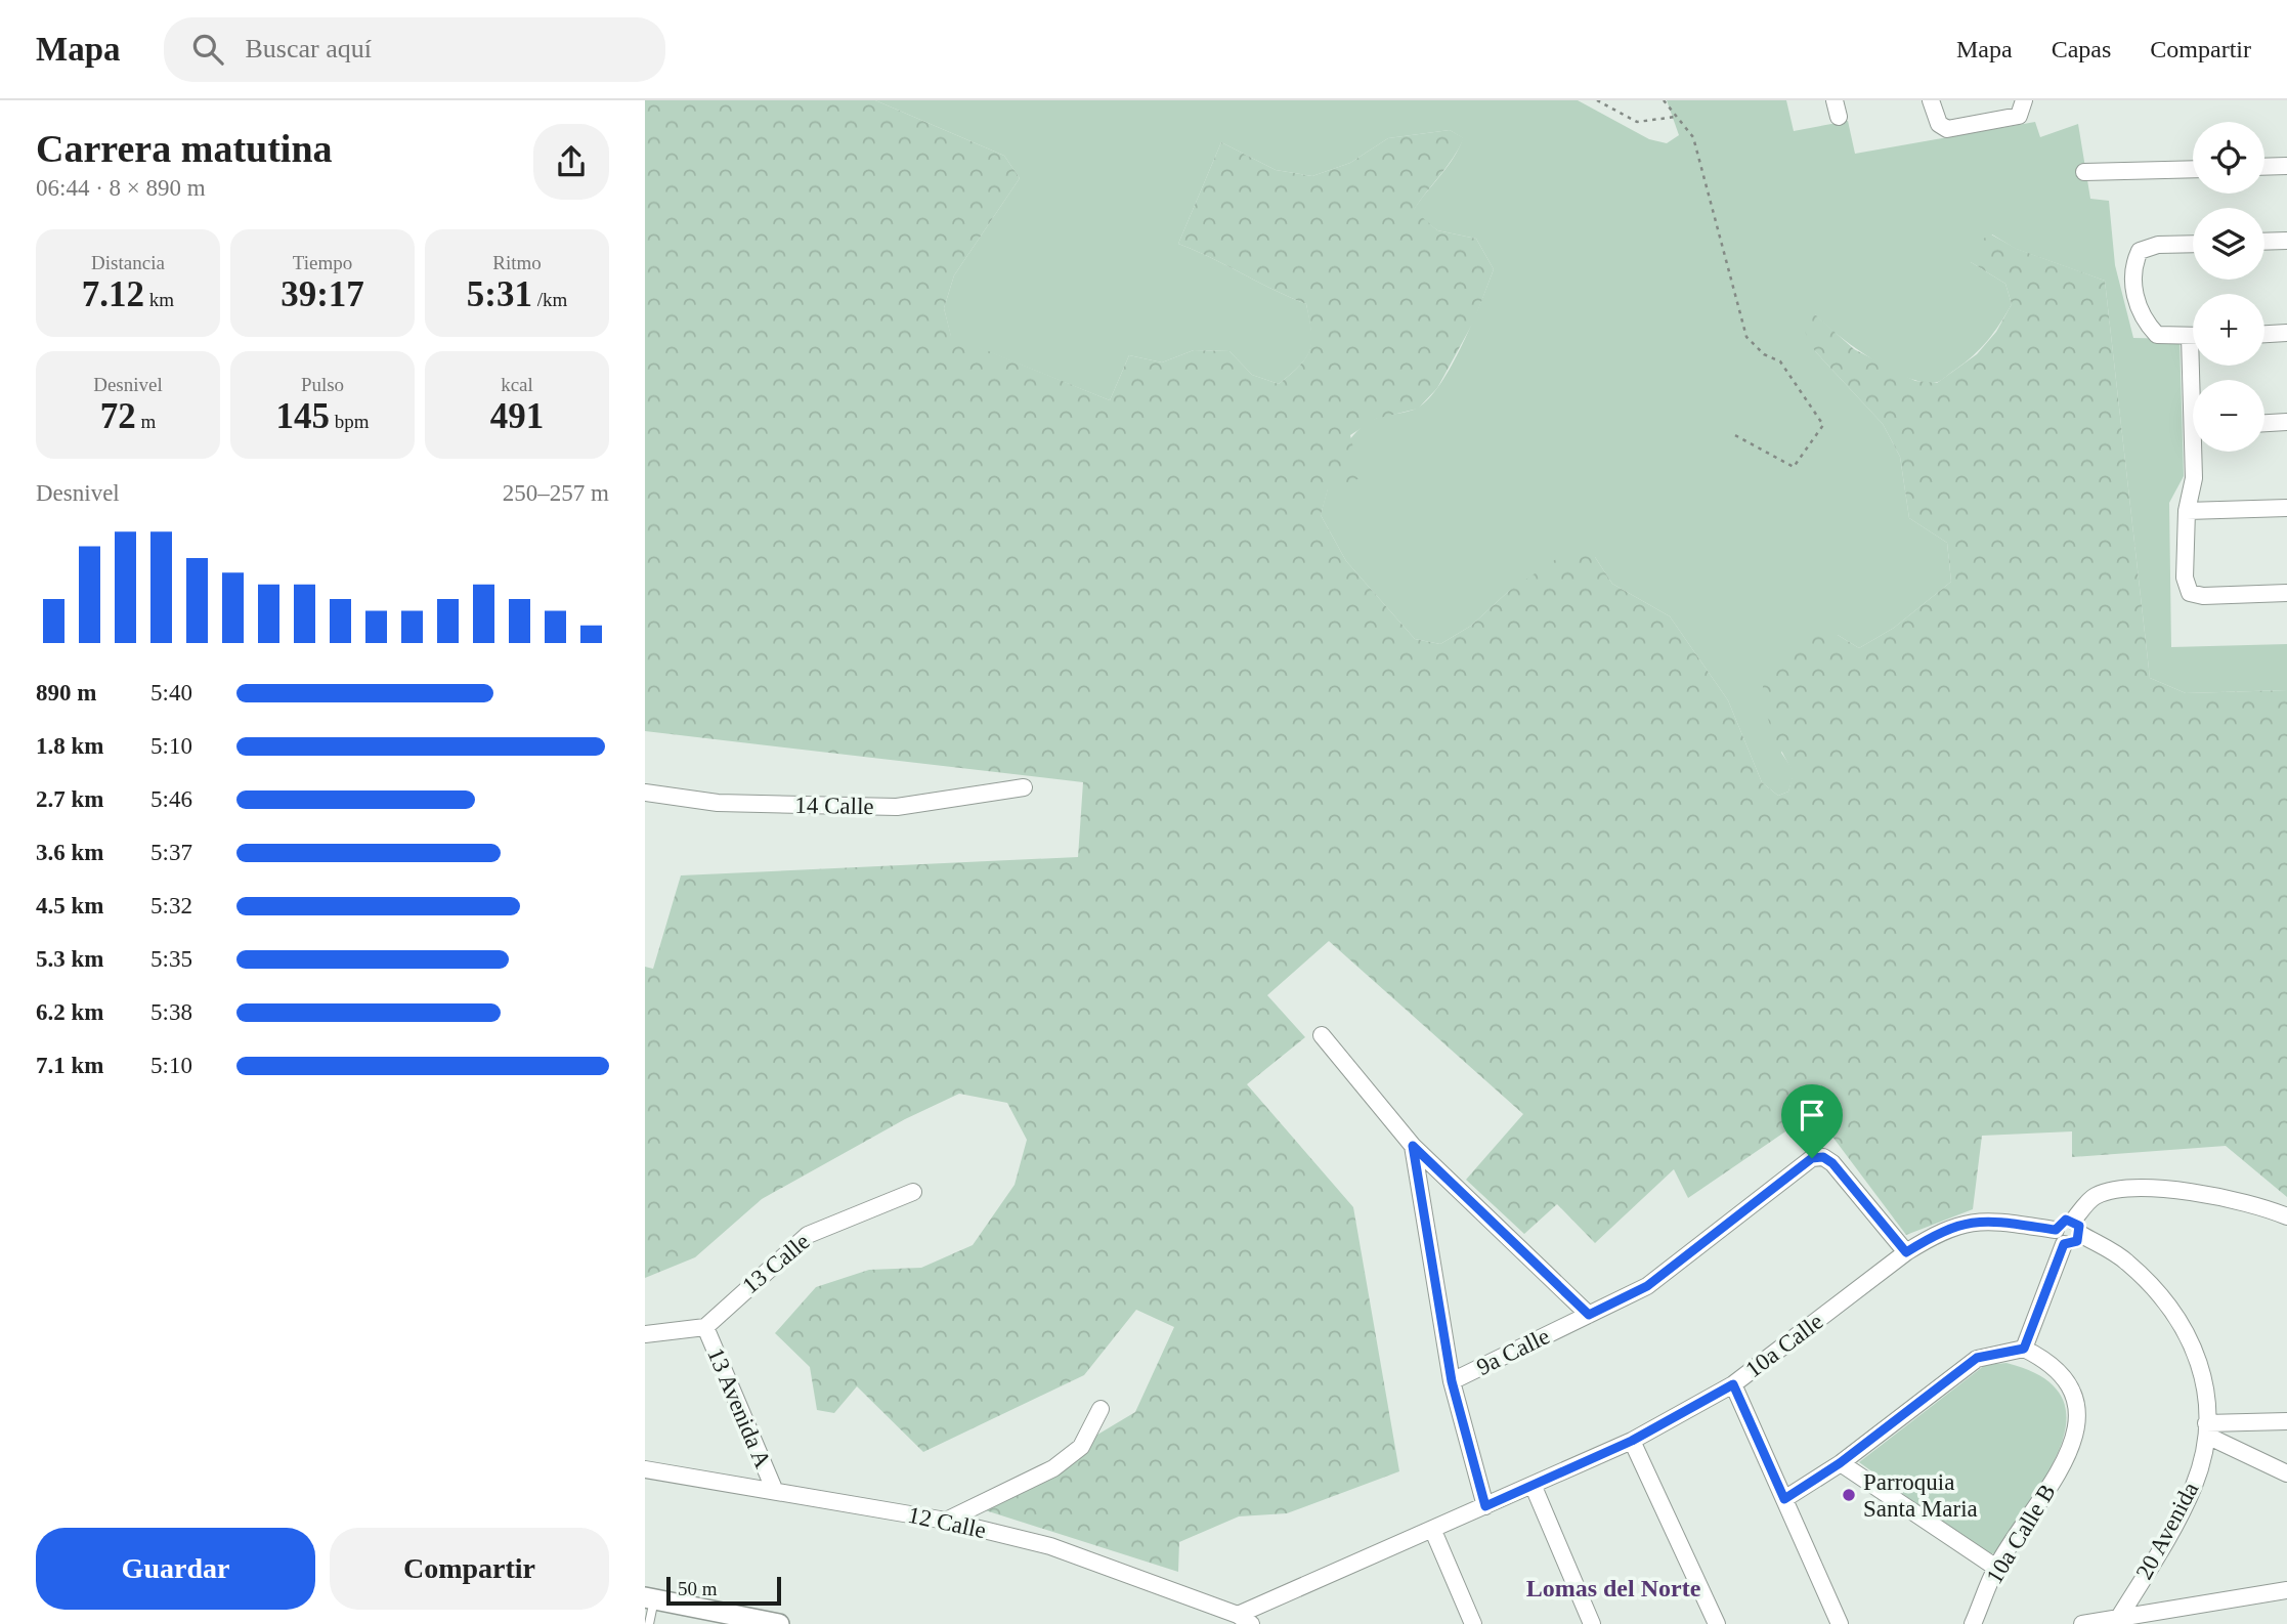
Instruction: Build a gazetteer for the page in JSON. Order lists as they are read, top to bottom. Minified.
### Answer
{"streets":{"street":["14 Calle","13 Calle","10a Calle","9a Calle","13 Avenida A","12 Calle","20 Avenida","10a Calle B"]},"crossings":[["13 Calle","13 Avenida A"],["10a Calle","9a Calle"],["10a Calle","12 Calle"],["13 Avenida A","12 Calle"]],"districts":["Lomas del Norte"],"places":["Parroquia Santa Maria"],"scale_bar":"50 m","page":{"header":"Mapa","search":"Buscar aquí","nav":["Mapa","Capas","Compartir"],"heading":["Carrera matutina","06:44 · 8 × 890 m"],"map_buttons":["+","−"],"stats":[["Distancia","7.12 km"],["Tiempo","39:17"],["Ritmo","5:31 /km"],["Desnivel","72 m"],["Pulso","145 bpm"],["kcal","491"]],"chart":["Desnivel","250–257 m"],"list":[{"name":"890 m","note":"5:40"},{"name":"1.8 km","note":"5:10"},{"name":"2.7 km","note":"5:46"},{"name":"3.6 km","note":"5:37"},{"name":"4.5 km","note":"5:32"},{"name":"5.3 km","note":"5:35"},{"name":"6.2 km","note":"5:38"},{"name":"7.1 km","note":"5:10"}],"buttons":["Guardar","Compartir"],"scale":"50 m"}}
